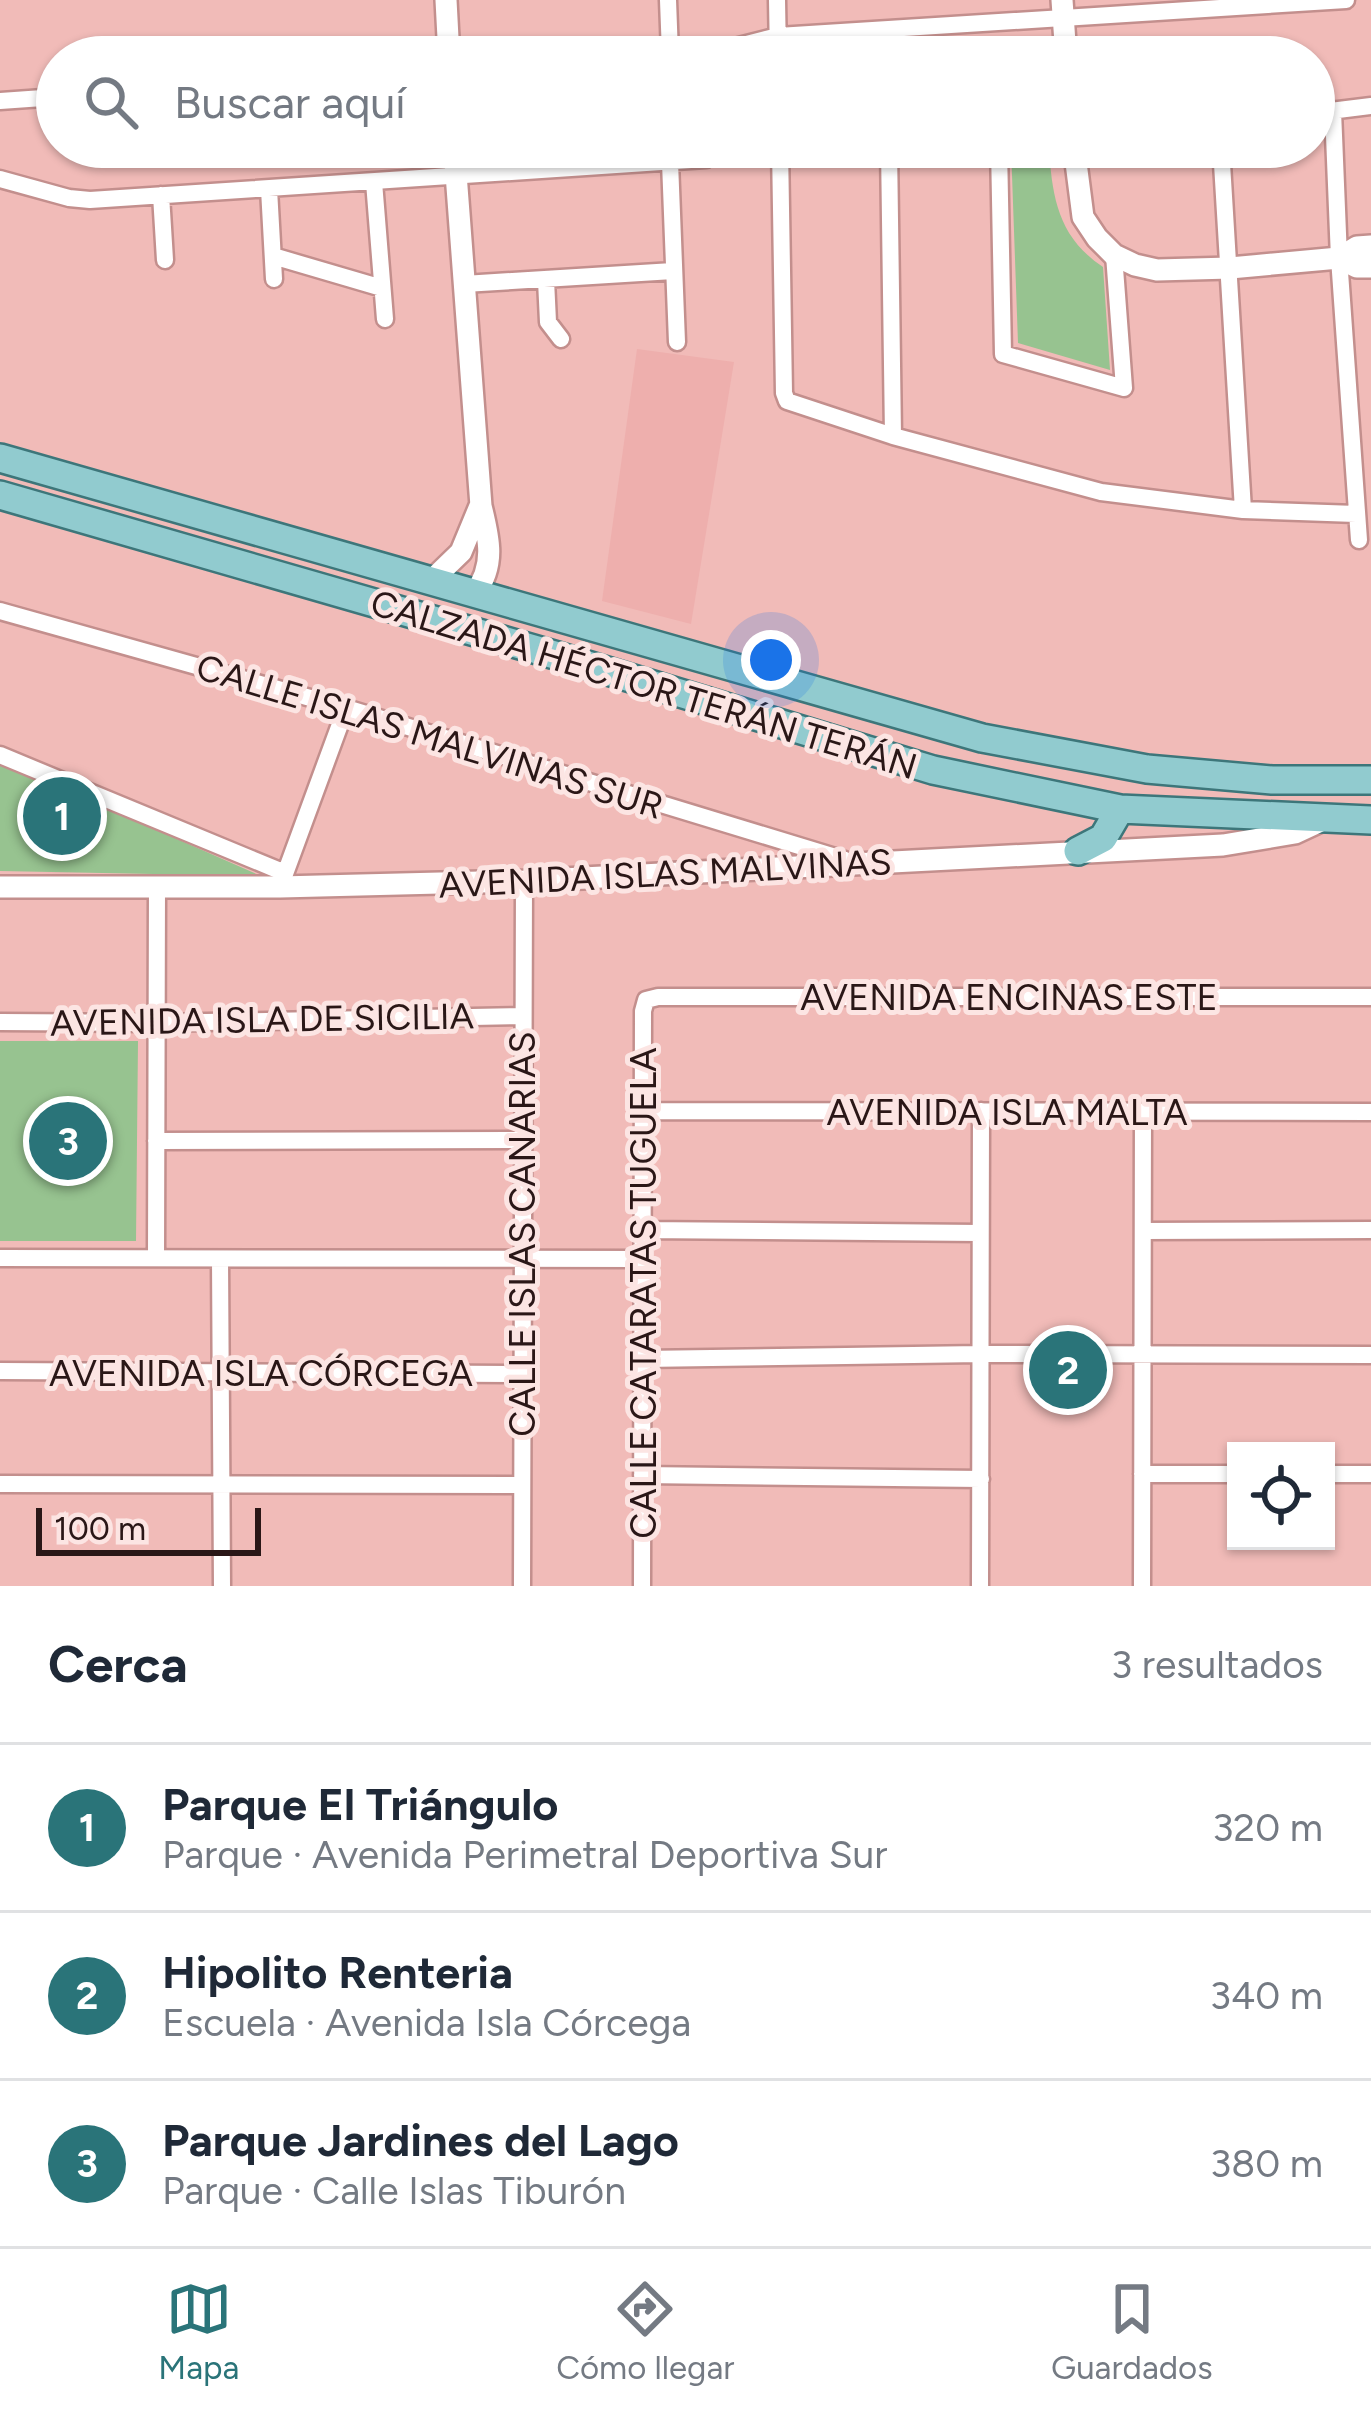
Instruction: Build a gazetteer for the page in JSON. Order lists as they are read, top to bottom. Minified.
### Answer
{"streets":{"main road":["CALZADA HÉCTOR TERÁN TERÁN"],"street":["CALLE ISLAS MALVINAS SUR","AVENIDA ISLAS MALVINAS","AVENIDA ENCINAS ESTE","AVENIDA ISLA DE SICILIA","AVENIDA ISLA MALTA","CALLE ISLAS CANARIAS","CALLE CATARATAS TUGUELA","AVENIDA ISLA CÓRCEGA"]},"crossings":[["CALZADA HÉCTOR TERÁN TERÁN","AVENIDA ISLAS MALVINAS"],["CALLE ISLAS MALVINAS SUR","AVENIDA ISLAS MALVINAS"],["AVENIDA ISLAS MALVINAS","CALLE ISLAS CANARIAS"],["AVENIDA ENCINAS ESTE","CALLE CATARATAS TUGUELA"],["AVENIDA ISLA DE SICILIA","CALLE ISLAS CANARIAS"],["AVENIDA ISLA MALTA","CALLE CATARATAS TUGUELA"],["CALLE ISLAS CANARIAS","AVENIDA ISLA CÓRCEGA"]],"scale_bar":"100 m","page":{"search":"Buscar aquí","pins":["1","3","2"],"scale":"100 m","heading":["Cerca","3 resultados"],"list":[{"mark":"1","name":"Parque El Triángulo","note":"Parque · Avenida Perimetral Deportiva Sur","value":"320 m"},{"mark":"2","name":"Hipolito Renteria","note":"Escuela · Avenida Isla Córcega","value":"340 m"},{"mark":"3","name":"Parque Jardines del Lago","note":"Parque · Calle Islas Tiburón","value":"380 m"}],"nav":["Mapa","Cómo llegar","Guardados"]}}
